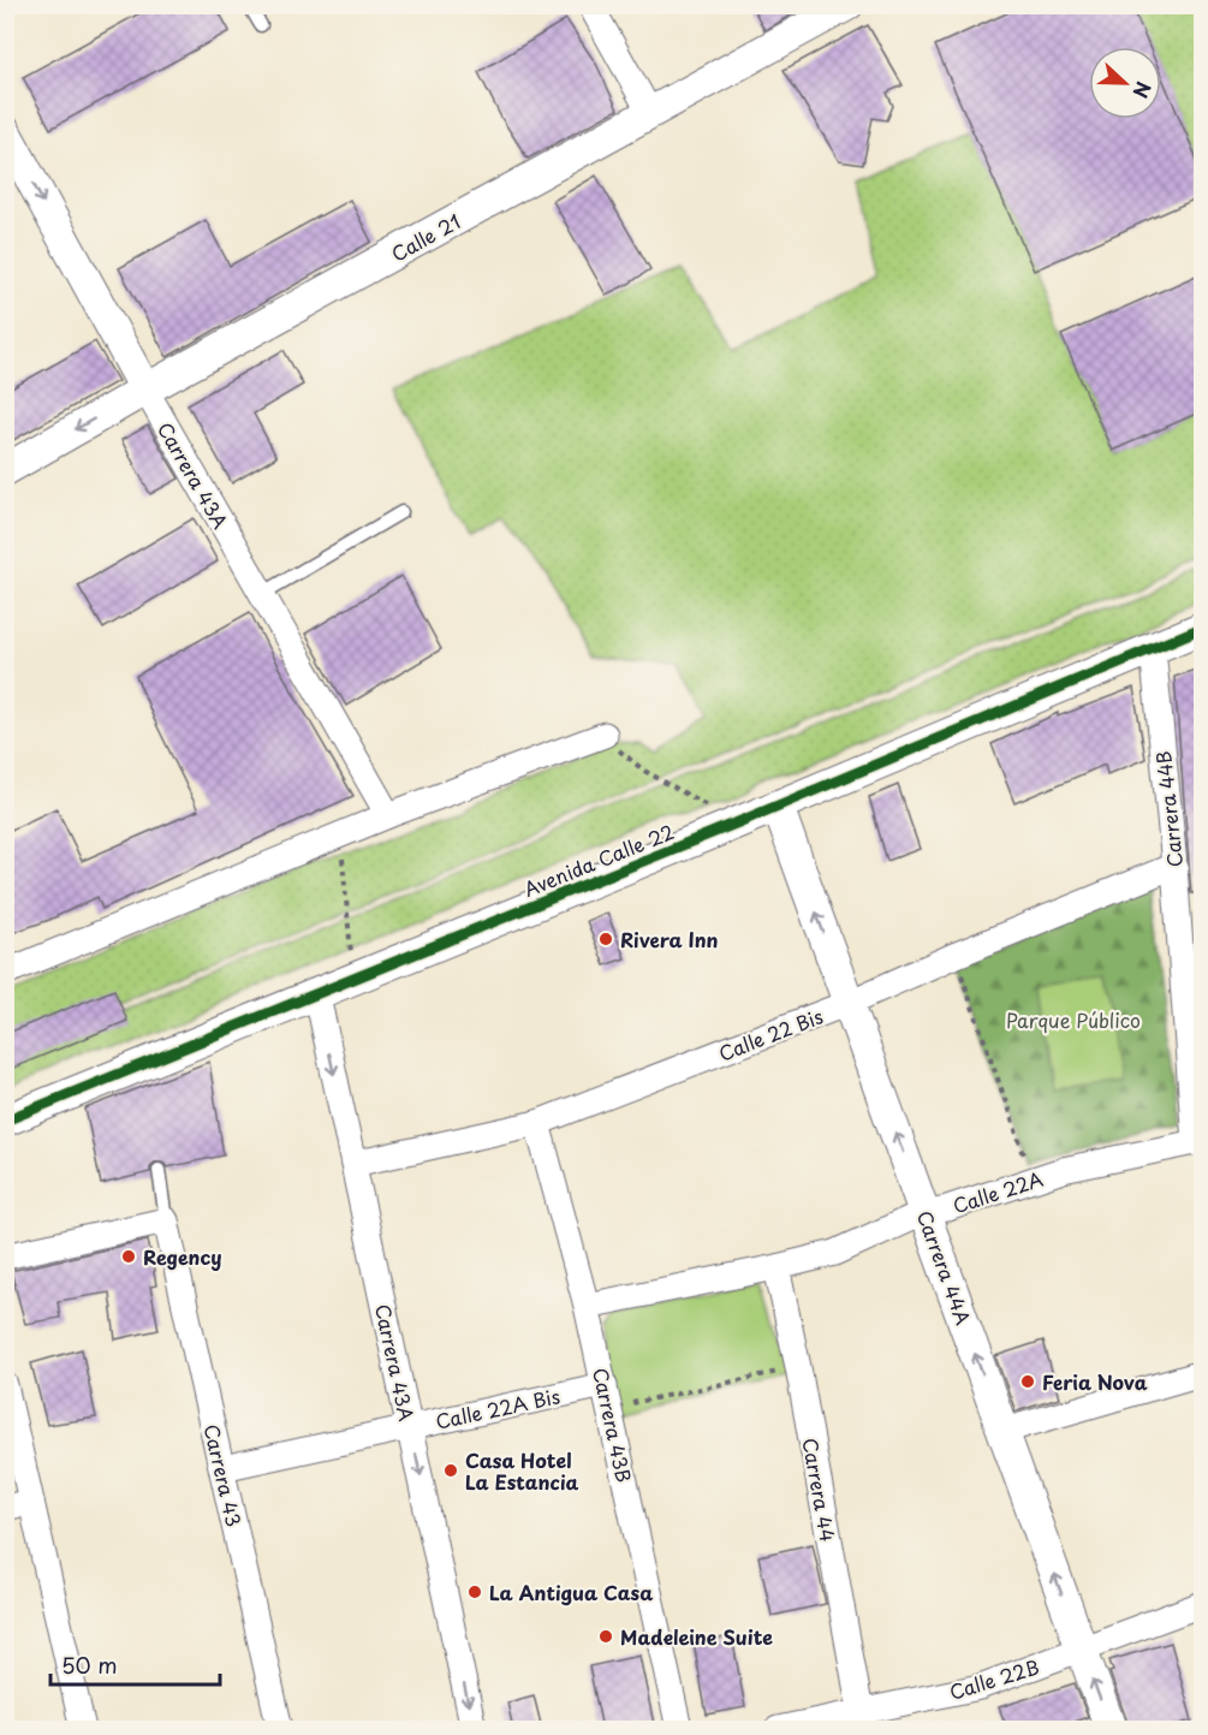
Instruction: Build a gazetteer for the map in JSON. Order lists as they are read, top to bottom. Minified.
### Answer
{"streets":{"street":["Calle 21","Carrera 43A","Carrera 44B","Avenida Calle 22","Calle 22 Bis","Calle 22A","Carrera 44A","Calle 22A Bis","Carrera 43B","Carrera 43","Carrera 44","Calle 22B"]},"crossings":[["Calle 21","Carrera 43A"],["Carrera 43A","Avenida Calle 22"],["Carrera 43A","Calle 22 Bis"],["Carrera 43A","Calle 22A Bis"],["Carrera 44B","Avenida Calle 22"],["Carrera 44B","Calle 22 Bis"],["Carrera 44B","Calle 22A"],["Avenida Calle 22","Carrera 44A"],["Calle 22 Bis","Carrera 44A"],["Calle 22 Bis","Carrera 43B"],["Calle 22A","Carrera 44A"],["Calle 22A","Carrera 43B"],["Calle 22A","Carrera 44"],["Carrera 44A","Calle 22B"],["Calle 22A Bis","Carrera 43B"],["Calle 22A Bis","Carrera 43"],["Carrera 44","Calle 22B"]],"one_way":["Carrera 43A","Carrera 44A"],"parks":["Parque Público"],"places":["Rivera Inn","Regency","Feria Nova","Casa Hotel La Estancia","La Antigua Casa","Madeleine Suite"],"scale_bar":"50 m","north":"right"}
